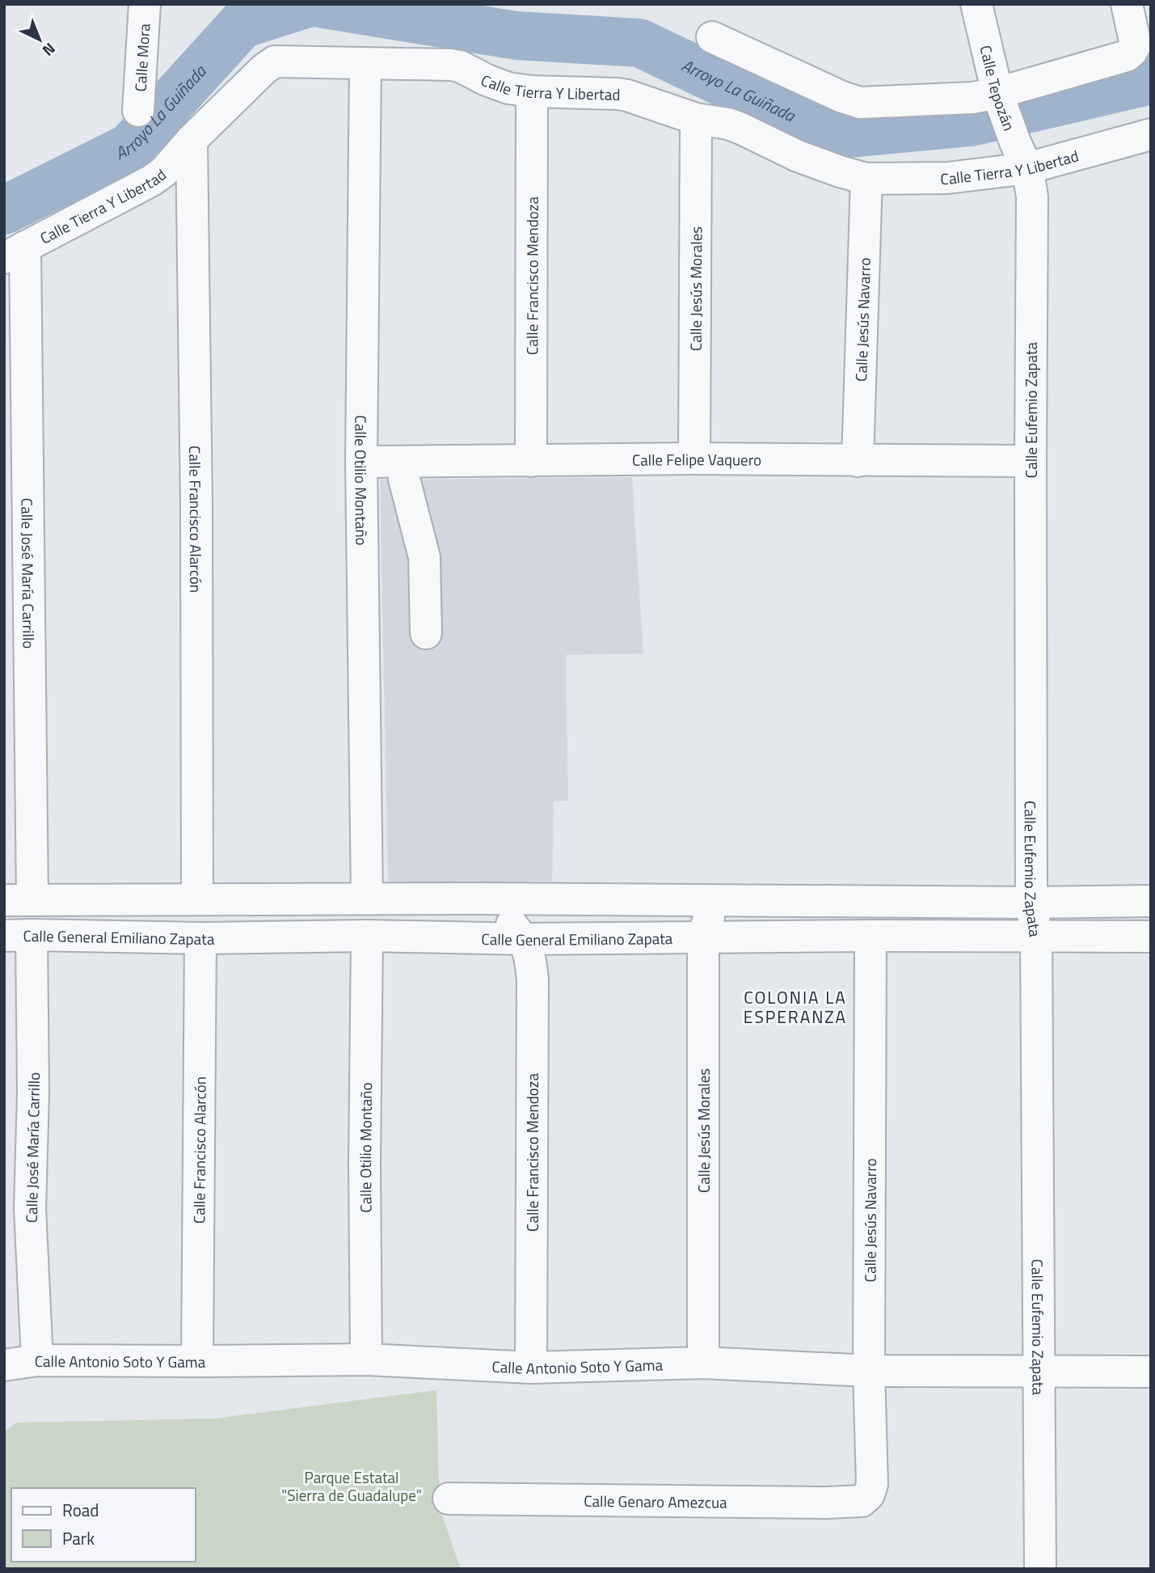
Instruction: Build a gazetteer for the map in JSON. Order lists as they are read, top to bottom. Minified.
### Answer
{"streets":{"street":["Calle Mora","Calle Tierra Y Libertad","Calle Tepozán","Calle Francisco Mendoza","Calle Jesús Morales","Calle Jesús Navarro","Calle Eufemio Zapata","Calle Felipe Vaquero","Calle Otilio Montaño","Calle Francisco Alarcón","Calle José María Carrillo","Calle General Emiliano Zapata","Calle Antonio Soto Y Gama","Calle Genaro Amezcua"]},"crossings":[["Calle Tierra Y Libertad","Calle Tepozán"],["Calle Tierra Y Libertad","Calle Francisco Mendoza"],["Calle Tierra Y Libertad","Calle Jesús Morales"],["Calle Tierra Y Libertad","Calle Jesús Navarro"],["Calle Tierra Y Libertad","Calle Eufemio Zapata"],["Calle Tierra Y Libertad","Calle Otilio Montaño"],["Calle Tierra Y Libertad","Calle Francisco Alarcón"],["Calle Tierra Y Libertad","Calle José María Carrillo"],["Calle Tepozán","Calle Eufemio Zapata"],["Calle Francisco Mendoza","Calle Felipe Vaquero"],["Calle Francisco Mendoza","Calle General Emiliano Zapata"],["Calle Francisco Mendoza","Calle Antonio Soto Y Gama"],["Calle Jesús Morales","Calle Felipe Vaquero"],["Calle Jesús Morales","Calle General Emiliano Zapata"],["Calle Jesús Morales","Calle Antonio Soto Y Gama"],["Calle Jesús Navarro","Calle Felipe Vaquero"],["Calle Jesús Navarro","Calle General Emiliano Zapata"],["Calle Jesús Navarro","Calle Antonio Soto Y Gama"],["Calle Jesús Navarro","Calle Genaro Amezcua"],["Calle Eufemio Zapata","Calle Felipe Vaquero"],["Calle Eufemio Zapata","Calle General Emiliano Zapata"],["Calle Eufemio Zapata","Calle Antonio Soto Y Gama"],["Calle Felipe Vaquero","Calle Otilio Montaño"],["Calle Otilio Montaño","Calle General Emiliano Zapata"],["Calle Otilio Montaño","Calle Antonio Soto Y Gama"],["Calle Francisco Alarcón","Calle General Emiliano Zapata"],["Calle Francisco Alarcón","Calle Antonio Soto Y Gama"],["Calle José María Carrillo","Calle General Emiliano Zapata"],["Calle José María Carrillo","Calle Antonio Soto Y Gama"]],"districts":["COLONIA LA ESPERANZA"],"water":["Arroyo La Guiñada"],"parks":["Parque Estatal \"Sierra de Guadalupe\""],"legend":["Road","Park"],"north":"bottom right"}
